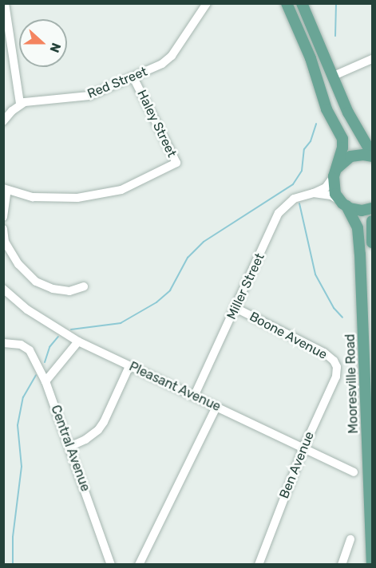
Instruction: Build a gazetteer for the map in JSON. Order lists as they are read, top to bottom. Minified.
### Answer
{"streets":{"main road":["Mooresville Road"],"street":["Red Street","Haley Street","Miller Street","Boone Avenue","Pleasant Avenue","Central Avenue","Ben Avenue"]},"crossings":[["Red Street","Haley Street"],["Miller Street","Boone Avenue"],["Miller Street","Mooresville Road"],["Miller Street","Pleasant Avenue"],["Boone Avenue","Ben Avenue"],["Pleasant Avenue","Ben Avenue"]],"north":"right"}
